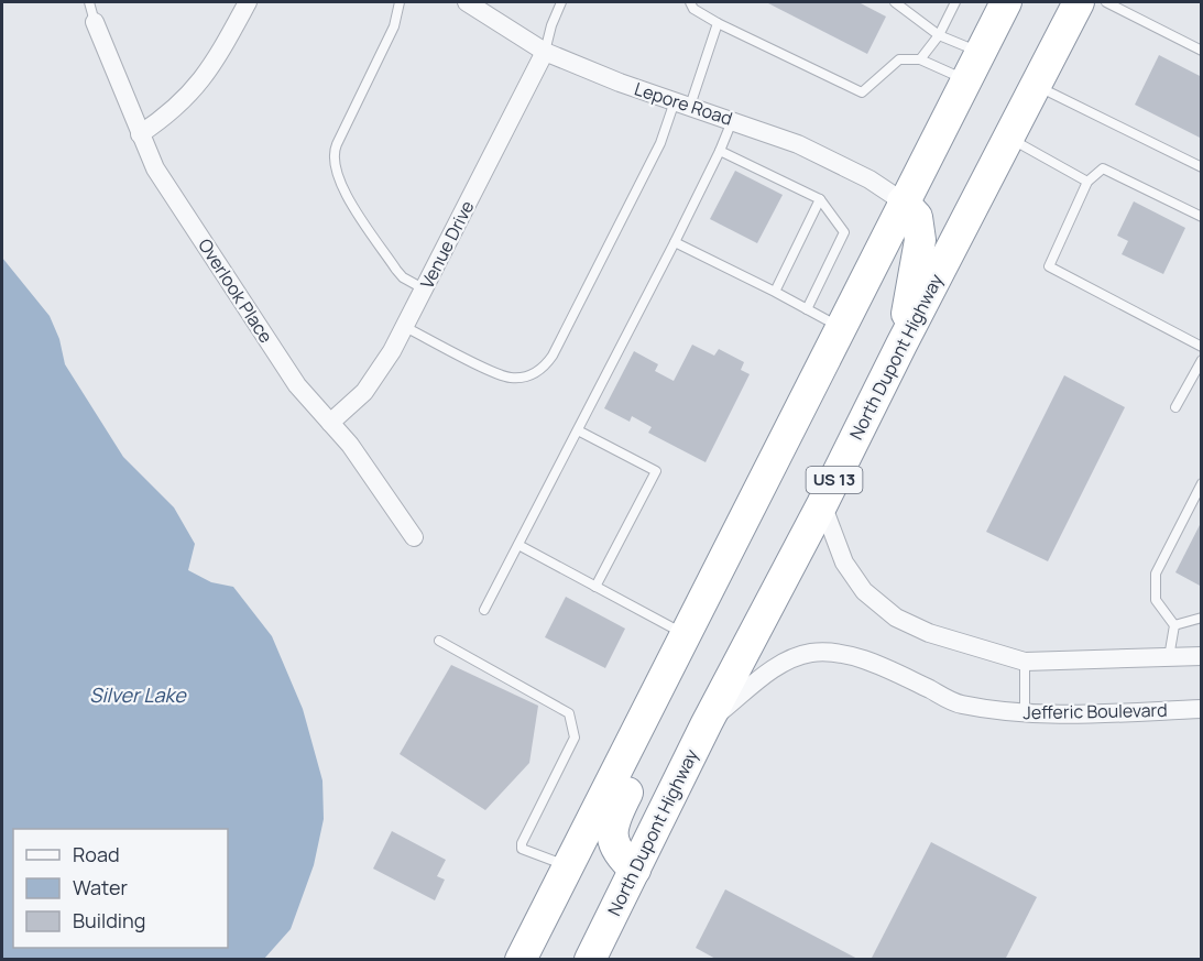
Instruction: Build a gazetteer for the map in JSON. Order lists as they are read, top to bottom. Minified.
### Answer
{"streets":{"highway":["North Dupont Highway","US 13"],"street":["Lepore Road","Venue Drive","Overlook Place","Jefferic Boulevard"]},"crossings":[["Lepore Road","Venue Drive"],["Venue Drive","Overlook Place"],["North Dupont Highway","Jefferic Boulevard"]],"water":["Silver Lake"],"legend":["Road","Water","Building"]}
